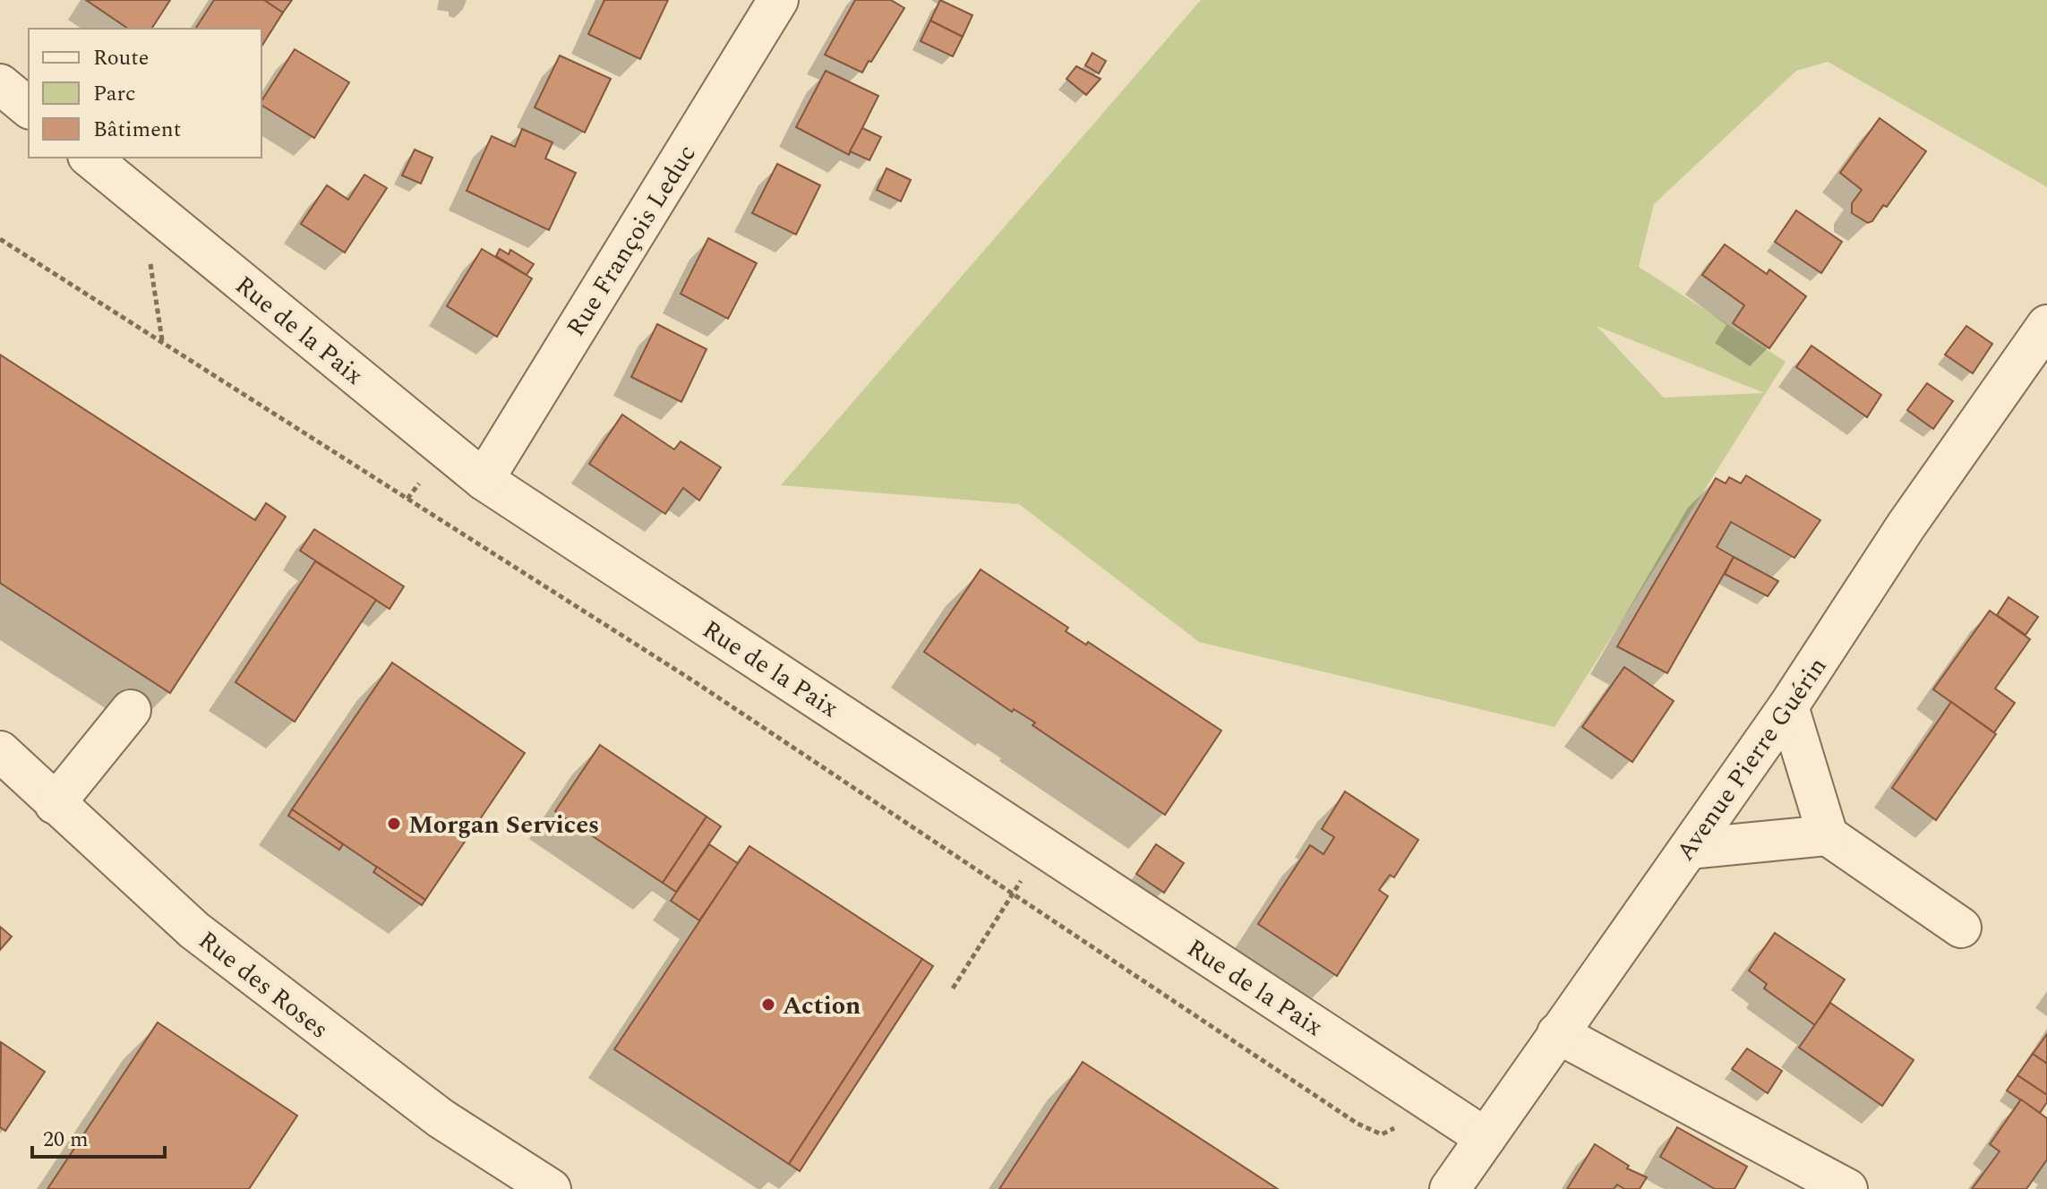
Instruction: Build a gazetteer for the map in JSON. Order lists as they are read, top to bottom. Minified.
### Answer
{"streets":{"street":["Rue François Leduc","Rue de la Paix","Avenue Pierre Guérin","Rue des Roses"]},"crossings":[["Rue François Leduc","Rue de la Paix"],["Rue de la Paix","Avenue Pierre Guérin"]],"places":["Morgan Services","Action"],"legend":["Route","Parc","Bâtiment"],"scale_bar":"20 m"}
